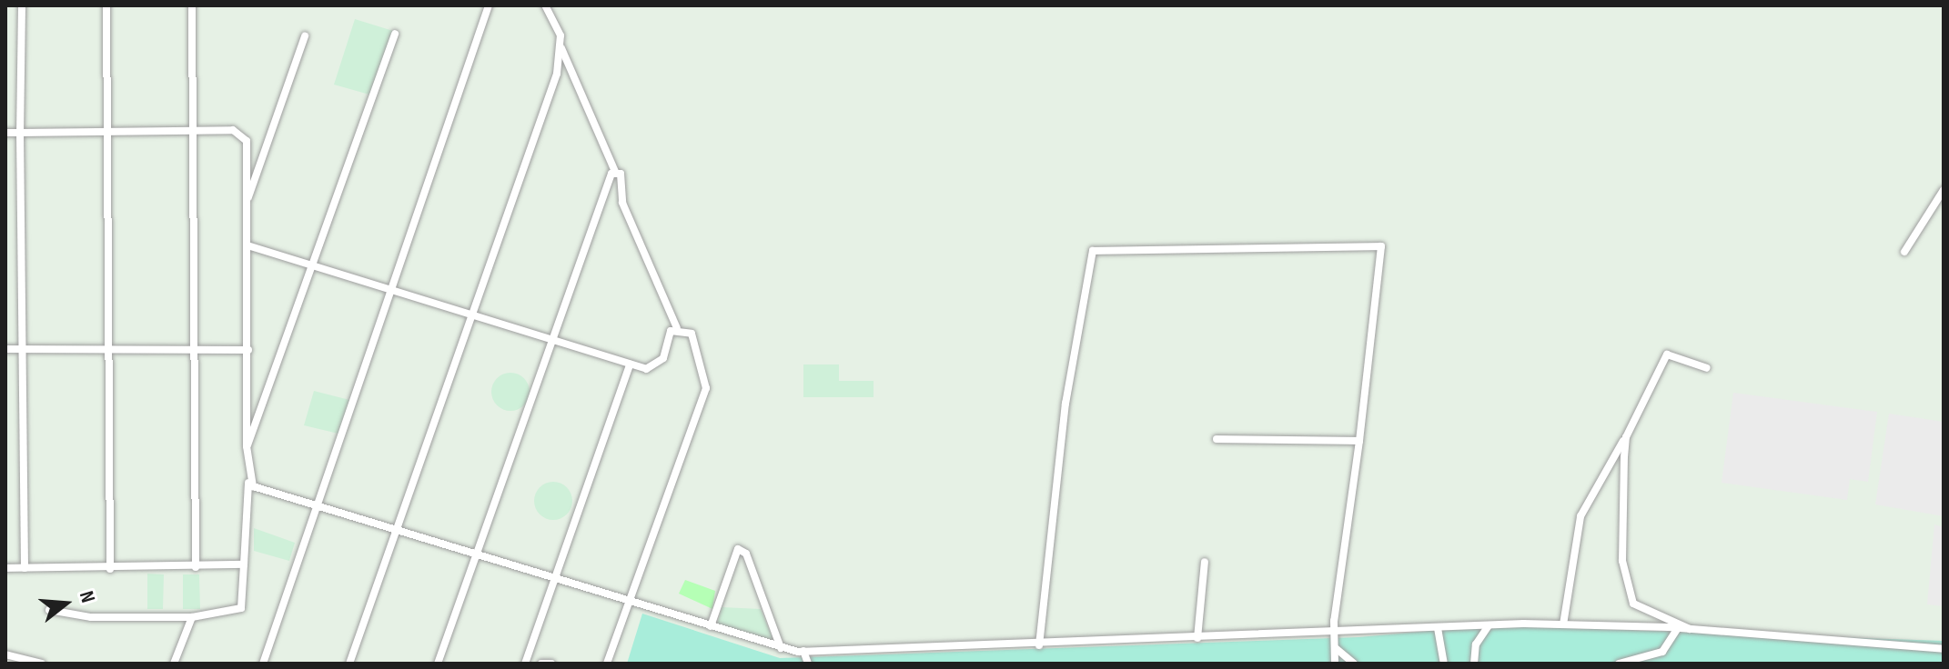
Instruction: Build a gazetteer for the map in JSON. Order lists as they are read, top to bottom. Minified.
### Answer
{"north":"right"}
